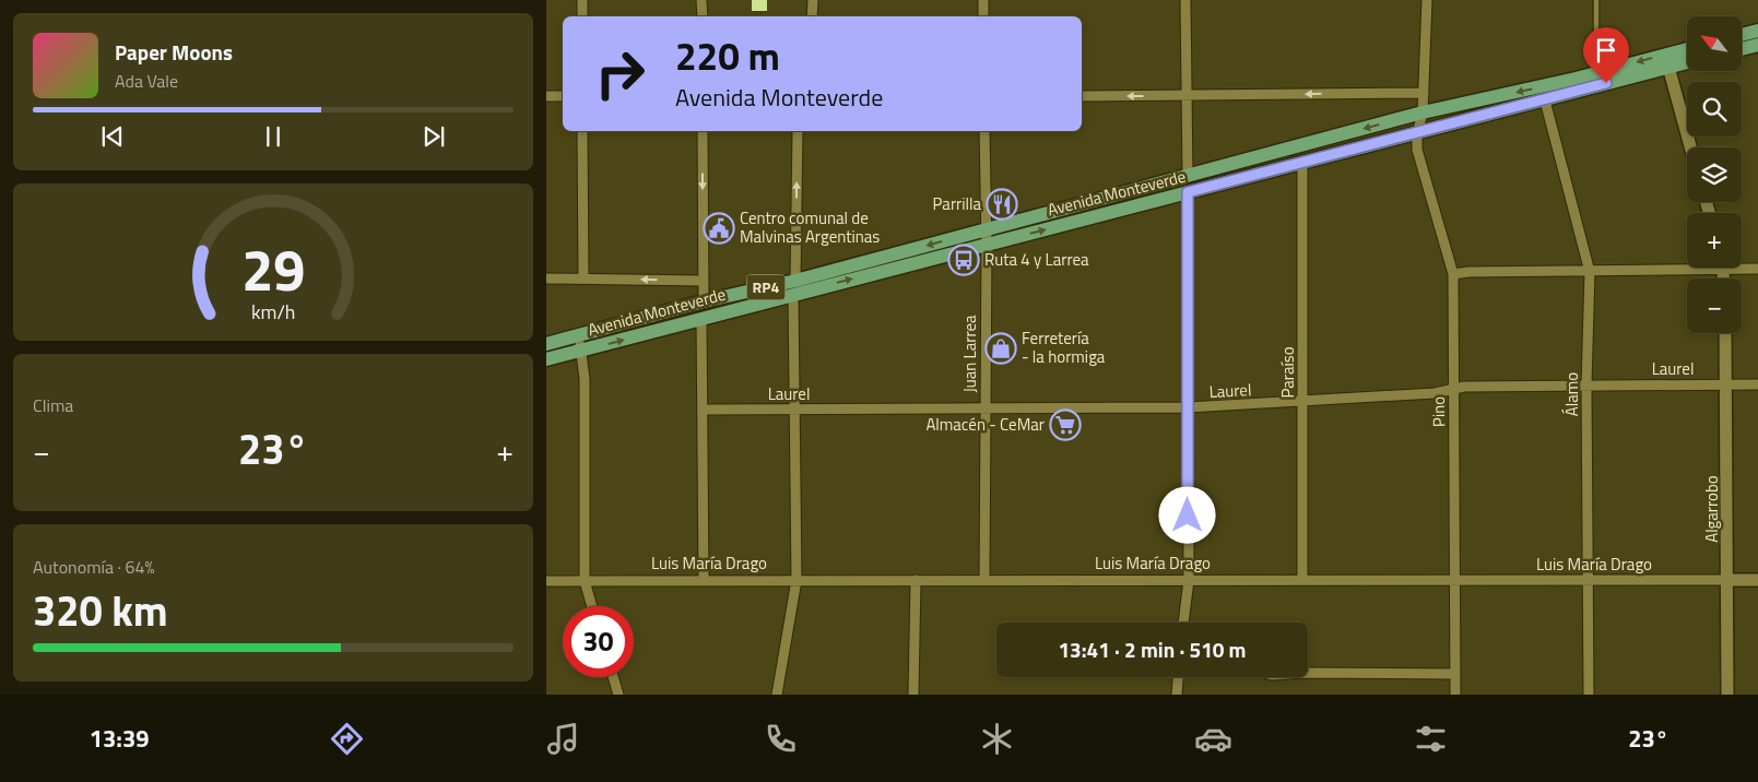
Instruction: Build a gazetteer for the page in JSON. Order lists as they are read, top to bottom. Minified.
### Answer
{"streets":{"main road":["Avenida Monteverde","RP4"],"street":["Juan Larrea","Laurel","Paraíso","Álamo","Pino","Algarrobo","Luis María Drago"]},"crossings":[["Avenida Monteverde","Juan Larrea"],["Avenida Monteverde","Paraíso"],["Avenida Monteverde","Álamo"],["Avenida Monteverde","Pino"],["Juan Larrea","Laurel"],["Juan Larrea","Luis María Drago"],["Laurel","Paraíso"],["Laurel","Álamo"],["Laurel","Pino"],["Laurel","Algarrobo"],["Paraíso","Luis María Drago"],["Álamo","Luis María Drago"],["Pino","Luis María Drago"],["Algarrobo","Luis María Drago"]],"places":{"restaurant":["Parrilla"],"public building":["Centro comunal de Malvinas Argentinas"],"bus stop":["Ruta 4 y Larrea"],"shop":["Ferretería - la hormiga"],"supermarket":["Almacén - CeMar"]},"north":"top left","page":{"map_buttons":["+","−"],"turn":["220 m","Avenida Monteverde"],"song":["Paper Moons","Ada Vale"],"tile":["Clima",["Autonomía · 64%","320 km"]],"heat":["−","23°","+"],"limit":"30","trip":"13:41 · 2 min · 510 m","tabs":["13:39","23°"],"gauge":["29","km/h"]}}
